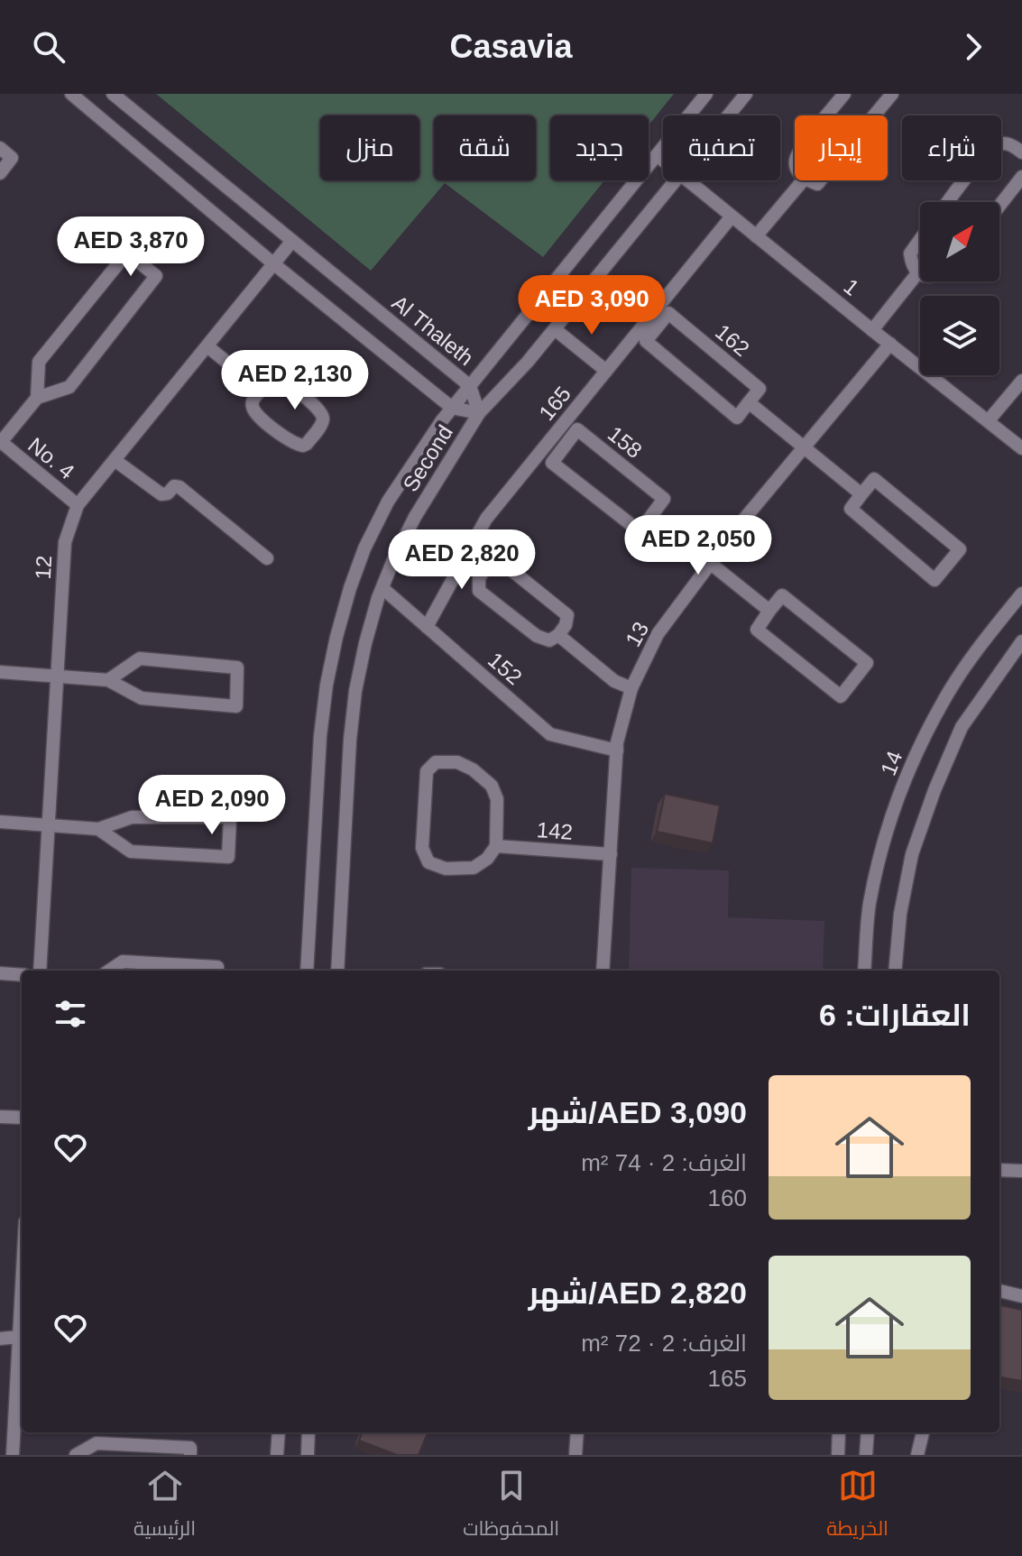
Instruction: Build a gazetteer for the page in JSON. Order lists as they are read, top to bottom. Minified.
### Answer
{"streets":{"street":["1","Al Thaleth","162","165","158","No. 4","Second","12","13","152","14","142"]},"crossings":[["1","165"],["1","Second"],["1","13"],["Al Thaleth","Second"],["Al Thaleth","12"],["165","152"],["No. 4","12"],["Second","152"],["13","152"],["13","142"]],"north":"top right","page":{"header":"Casavia","chip":["شراء","إيجار","تصفية","جديد","شقة","منزل"],"price":["AED 3,870","AED 3,090","AED 2,130","AED 2,050","AED 2,820","AED 2,090"],"heading":"العقارات: 6","list":[{"name":"AED 3,090/شهر","note":"الغرف: 2 · 74 m² · 160"},{"name":"AED 2,820/شهر","note":"الغرف: 2 · 72 m² · 165"}],"tabs":["الخريطة","المحفوظات","الرئيسية"]}}
